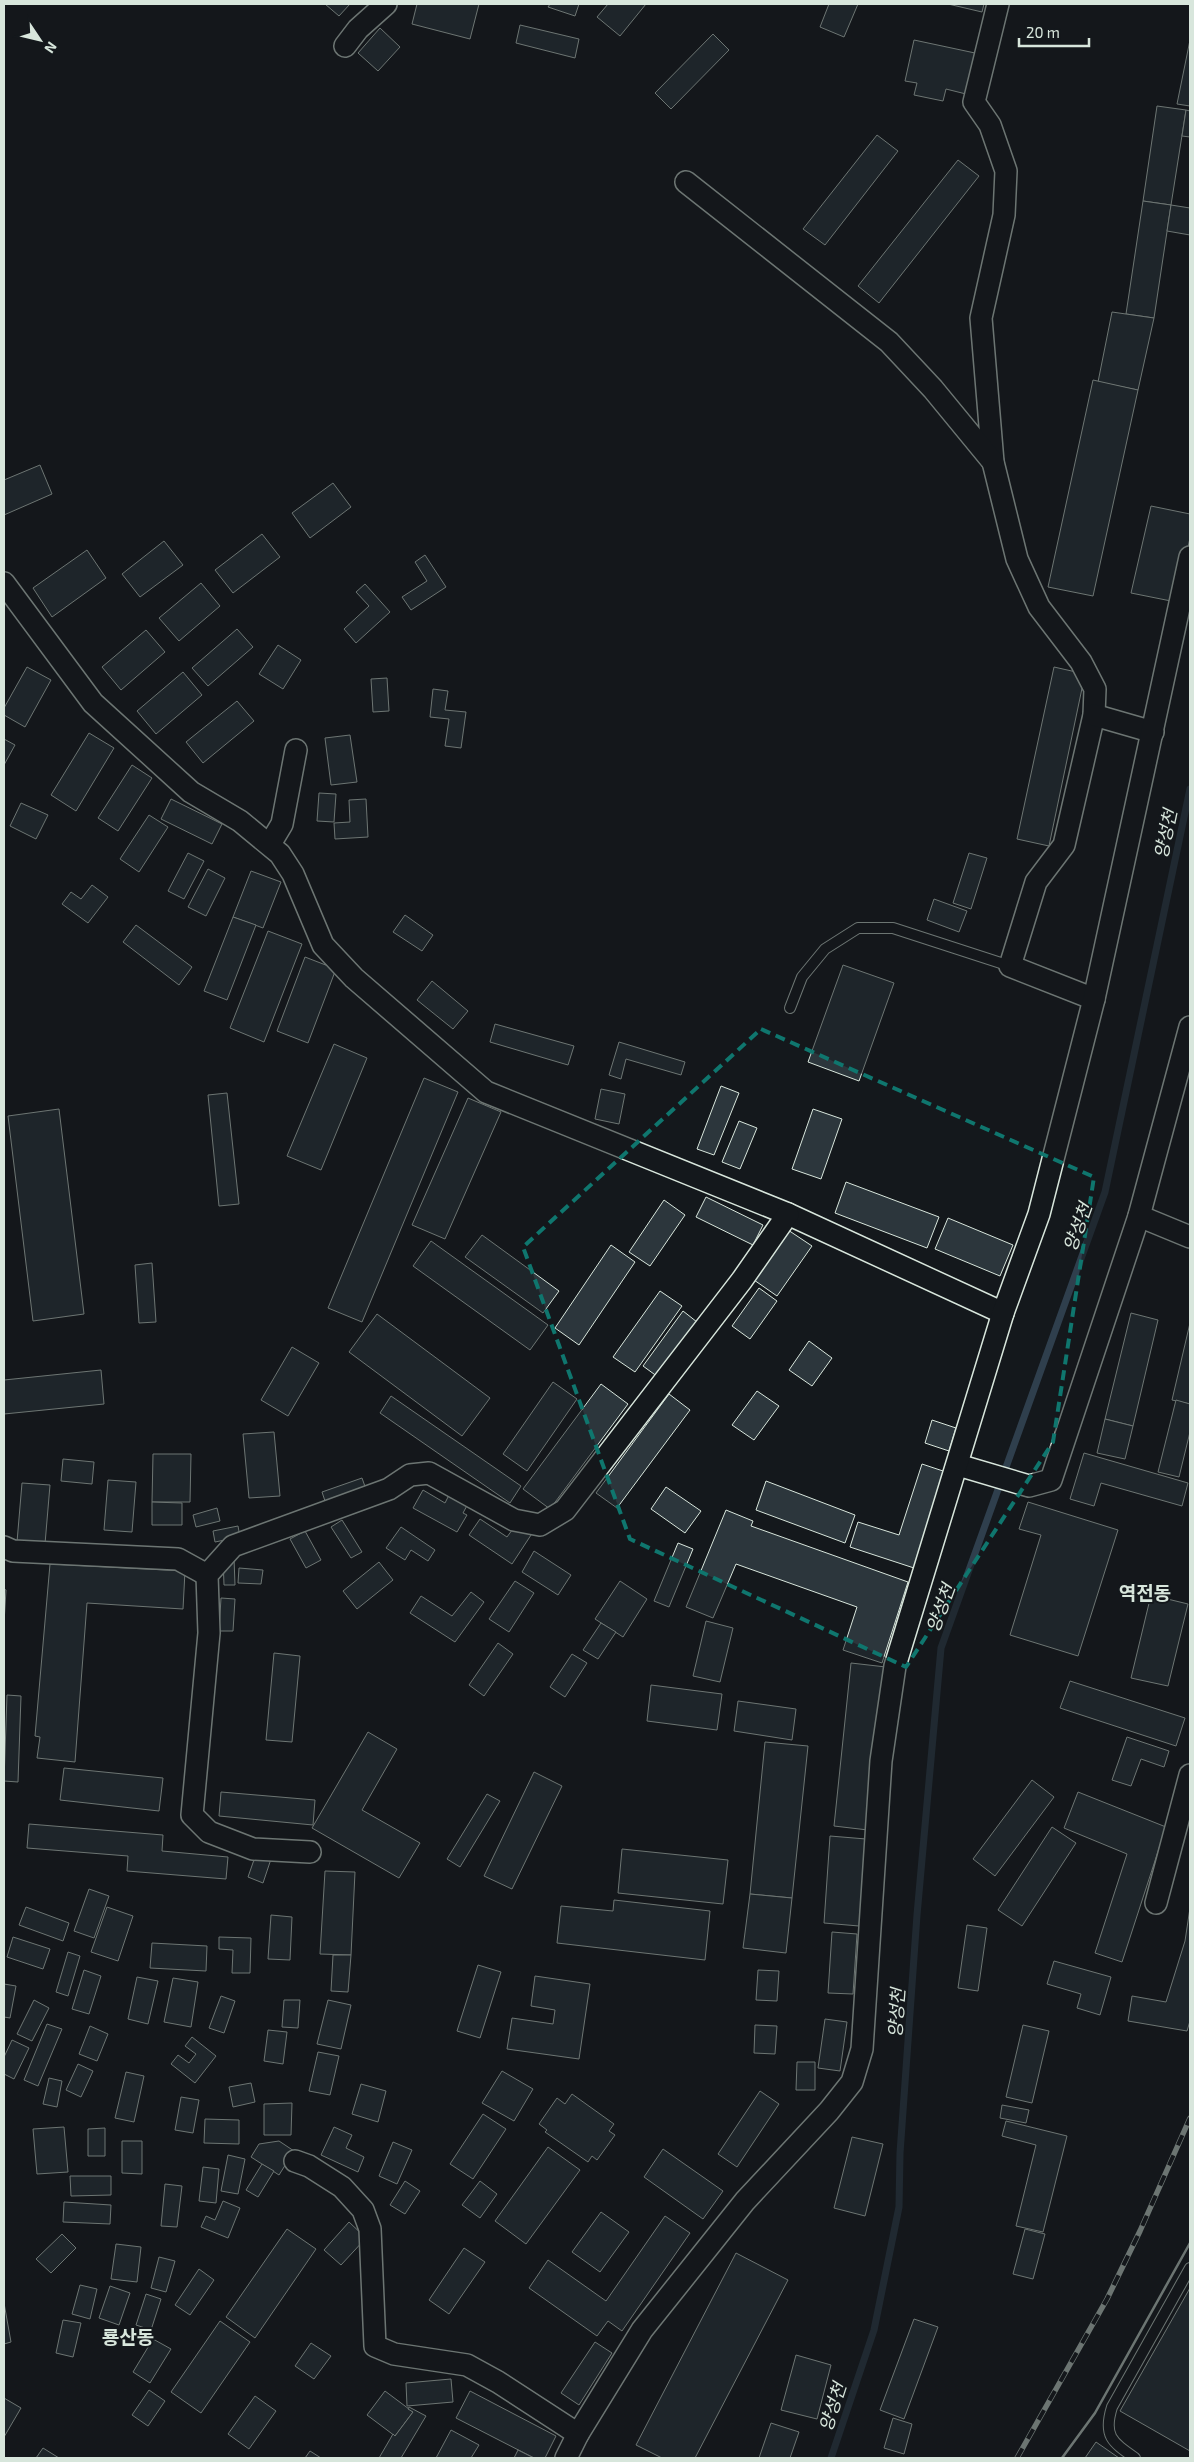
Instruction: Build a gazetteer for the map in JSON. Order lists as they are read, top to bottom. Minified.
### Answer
{"districts":["역전동","룡산동"],"water":["양성천"],"scale_bar":"20 m","north":"bottom right"}
